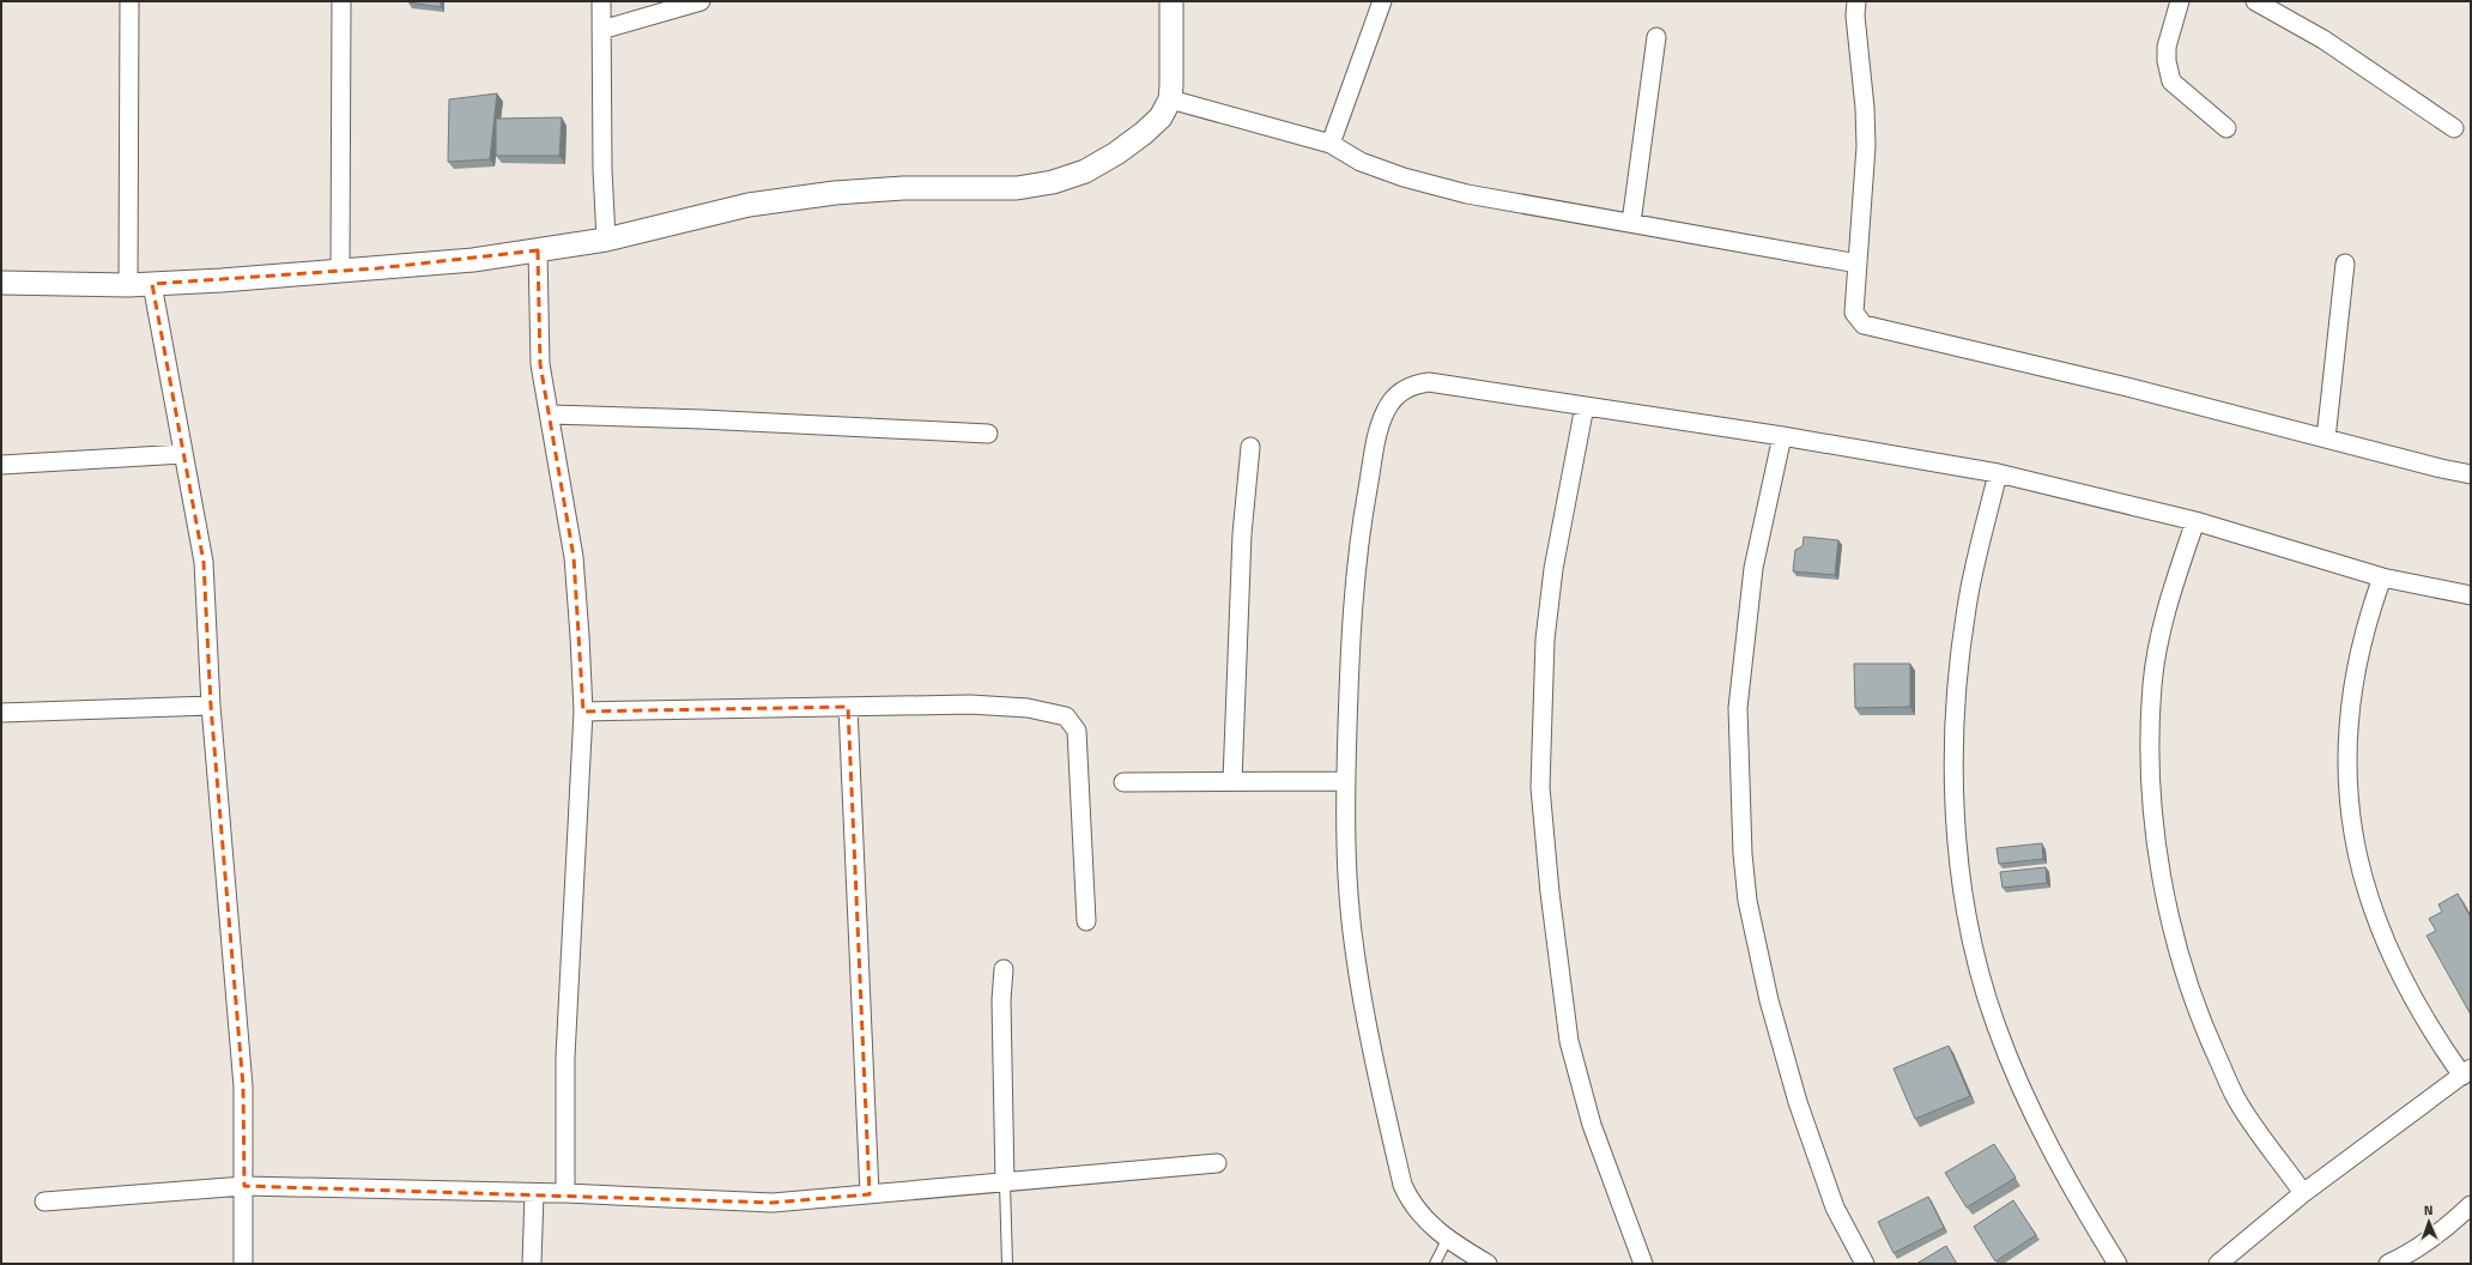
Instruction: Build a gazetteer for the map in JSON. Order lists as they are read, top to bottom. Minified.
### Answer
{"north":"top"}
